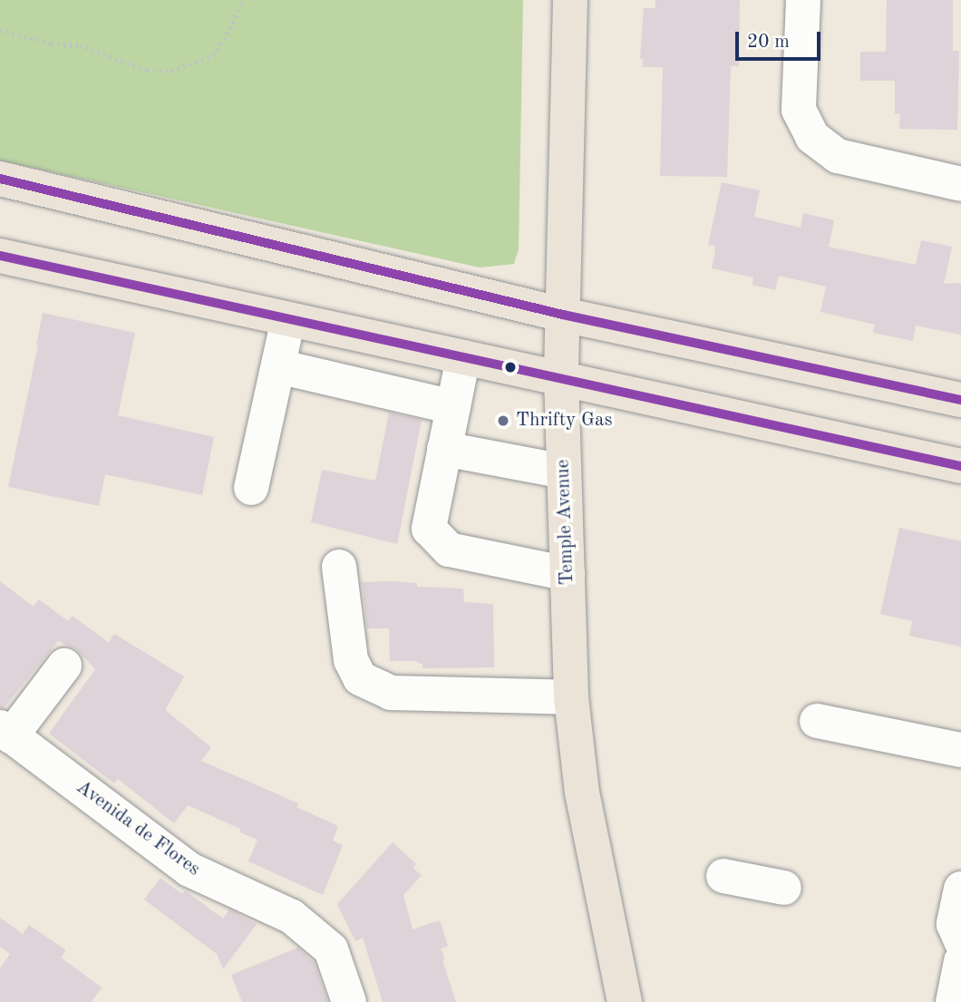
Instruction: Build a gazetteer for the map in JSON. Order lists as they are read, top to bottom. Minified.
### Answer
{"streets":{"main road":["Temple Avenue"],"street":["Avenida de Flores"]},"places":["Thrifty Gas"],"scale_bar":"20 m"}
